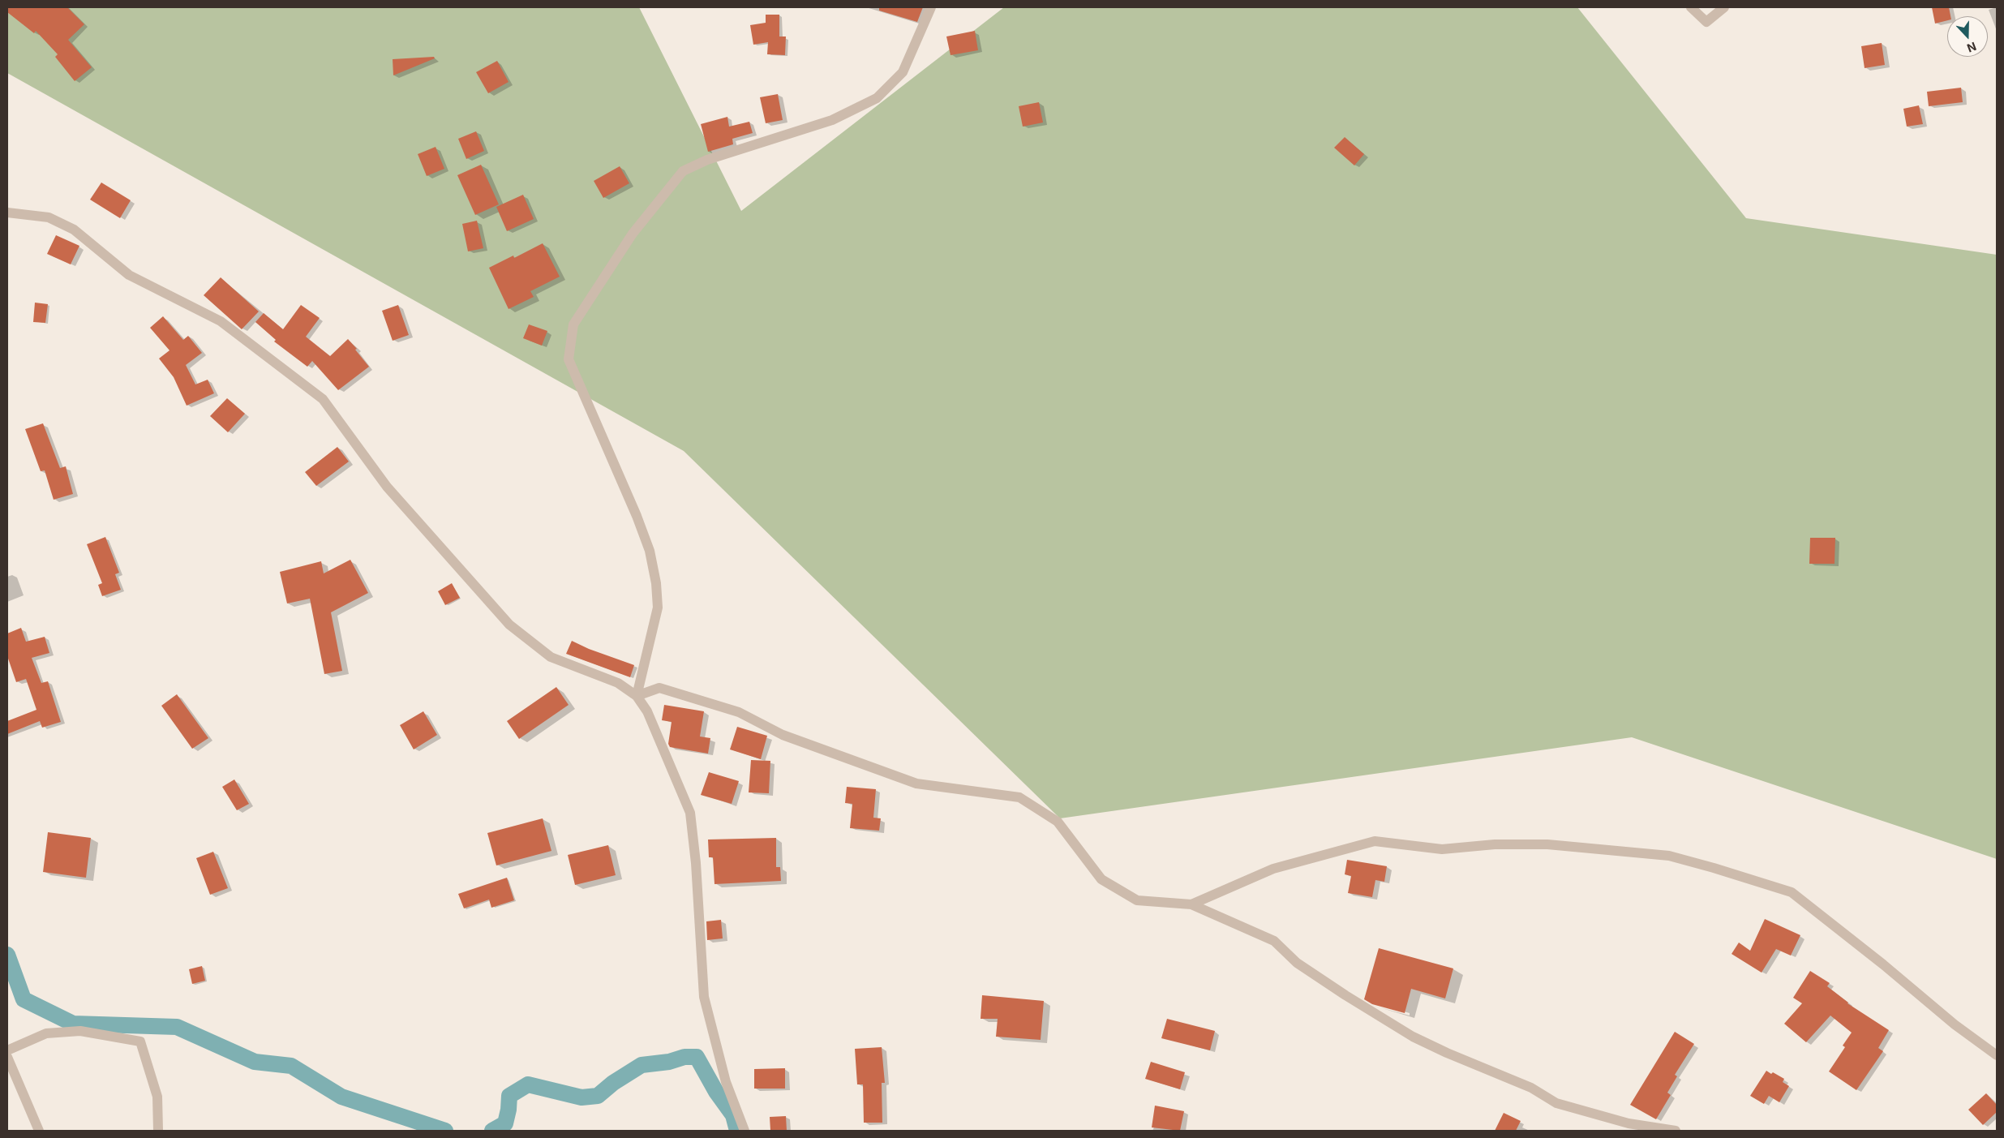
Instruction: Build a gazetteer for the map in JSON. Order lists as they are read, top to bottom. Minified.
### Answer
{"north":"bottom"}
